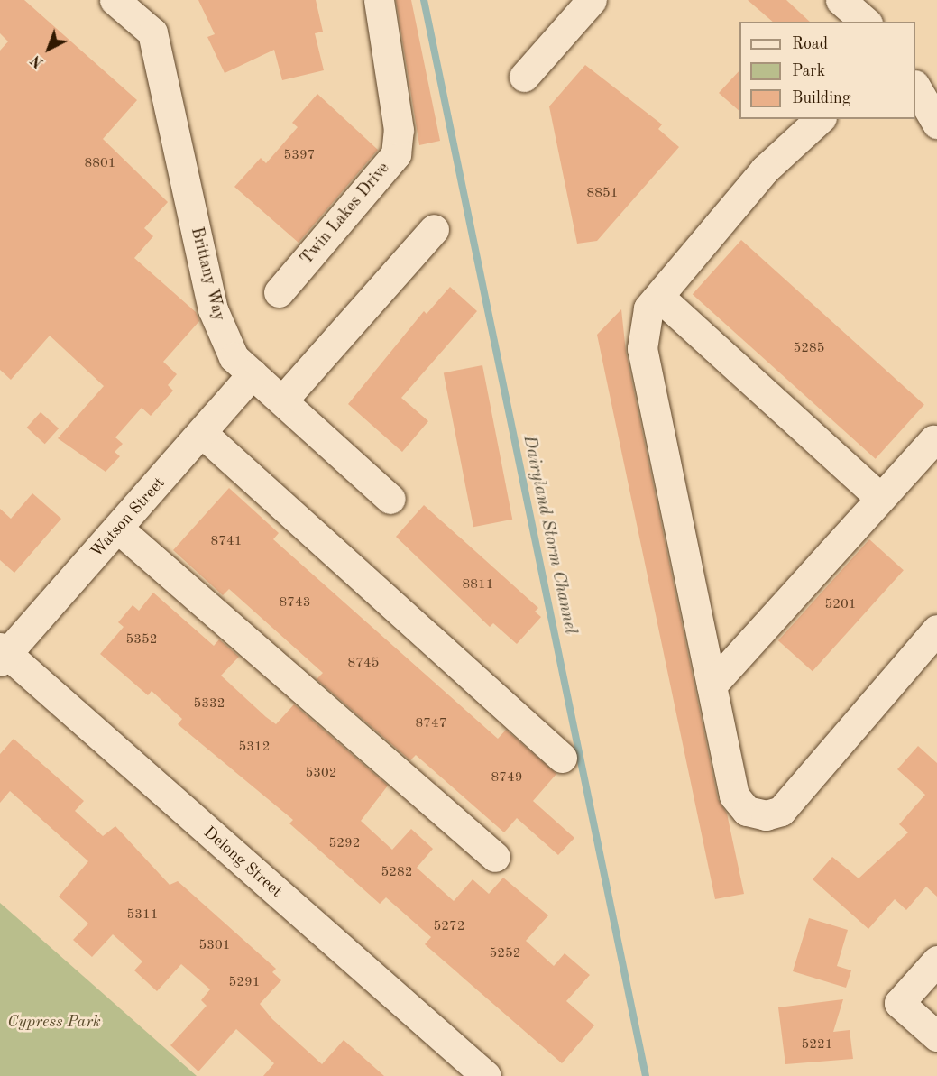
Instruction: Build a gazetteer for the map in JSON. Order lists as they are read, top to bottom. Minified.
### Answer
{"streets":{"street":["Twin Lakes Drive","Brittany Way","Watson Street","Delong Street"]},"crossings":[["Brittany Way","Watson Street"],["Watson Street","Delong Street"]],"water":["Dairyland Storm Channel"],"parks":["Cypress Park"],"house_numbers":["5397","8801","8851","5285","8741","8811","8743","5201","5352","8745","5332","8747","5312","5302","8749","5292","5282","5311","5272","5301","5252","5291","5221"],"legend":["Road","Park","Building"],"north":"bottom left"}
